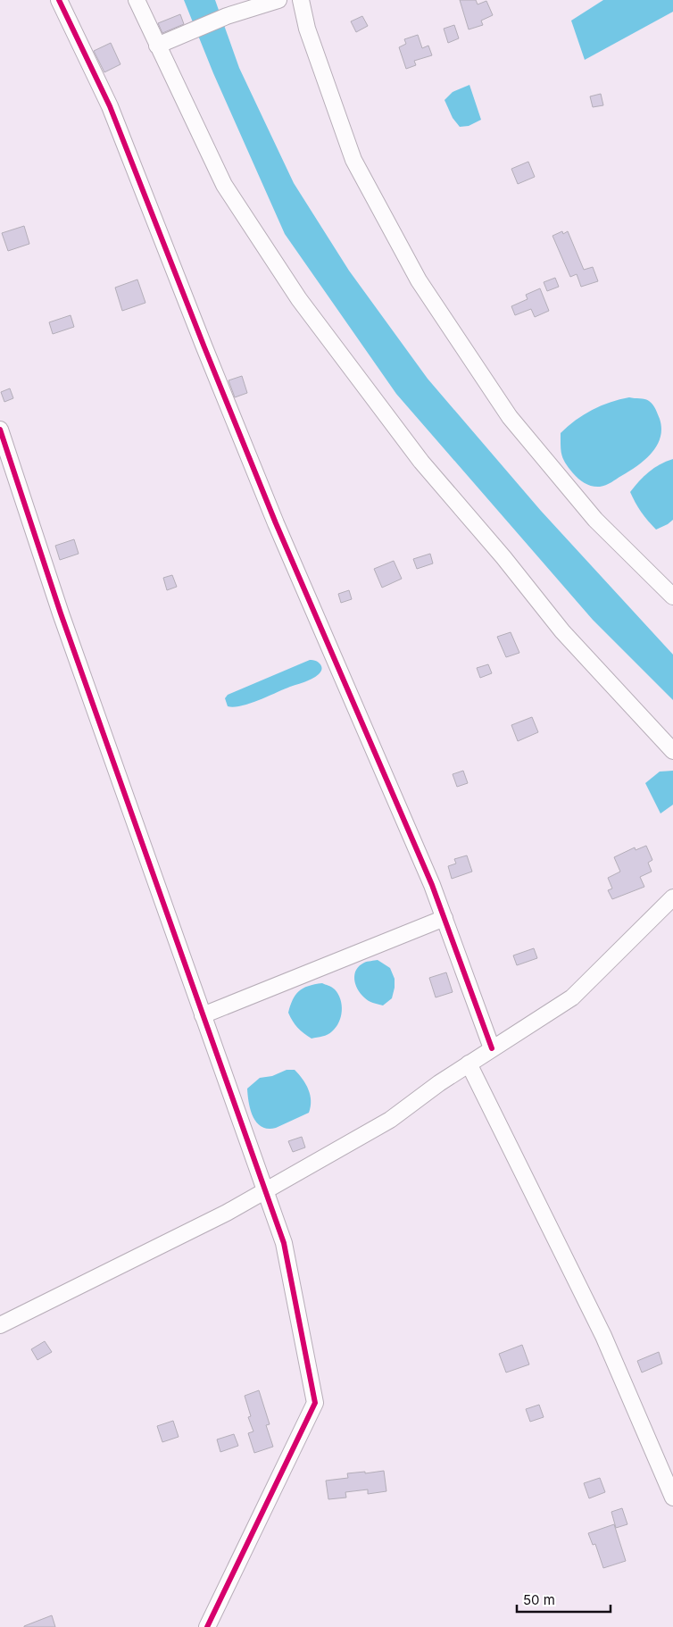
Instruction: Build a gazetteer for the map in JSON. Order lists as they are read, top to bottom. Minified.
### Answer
{"scale_bar":"50 m"}
